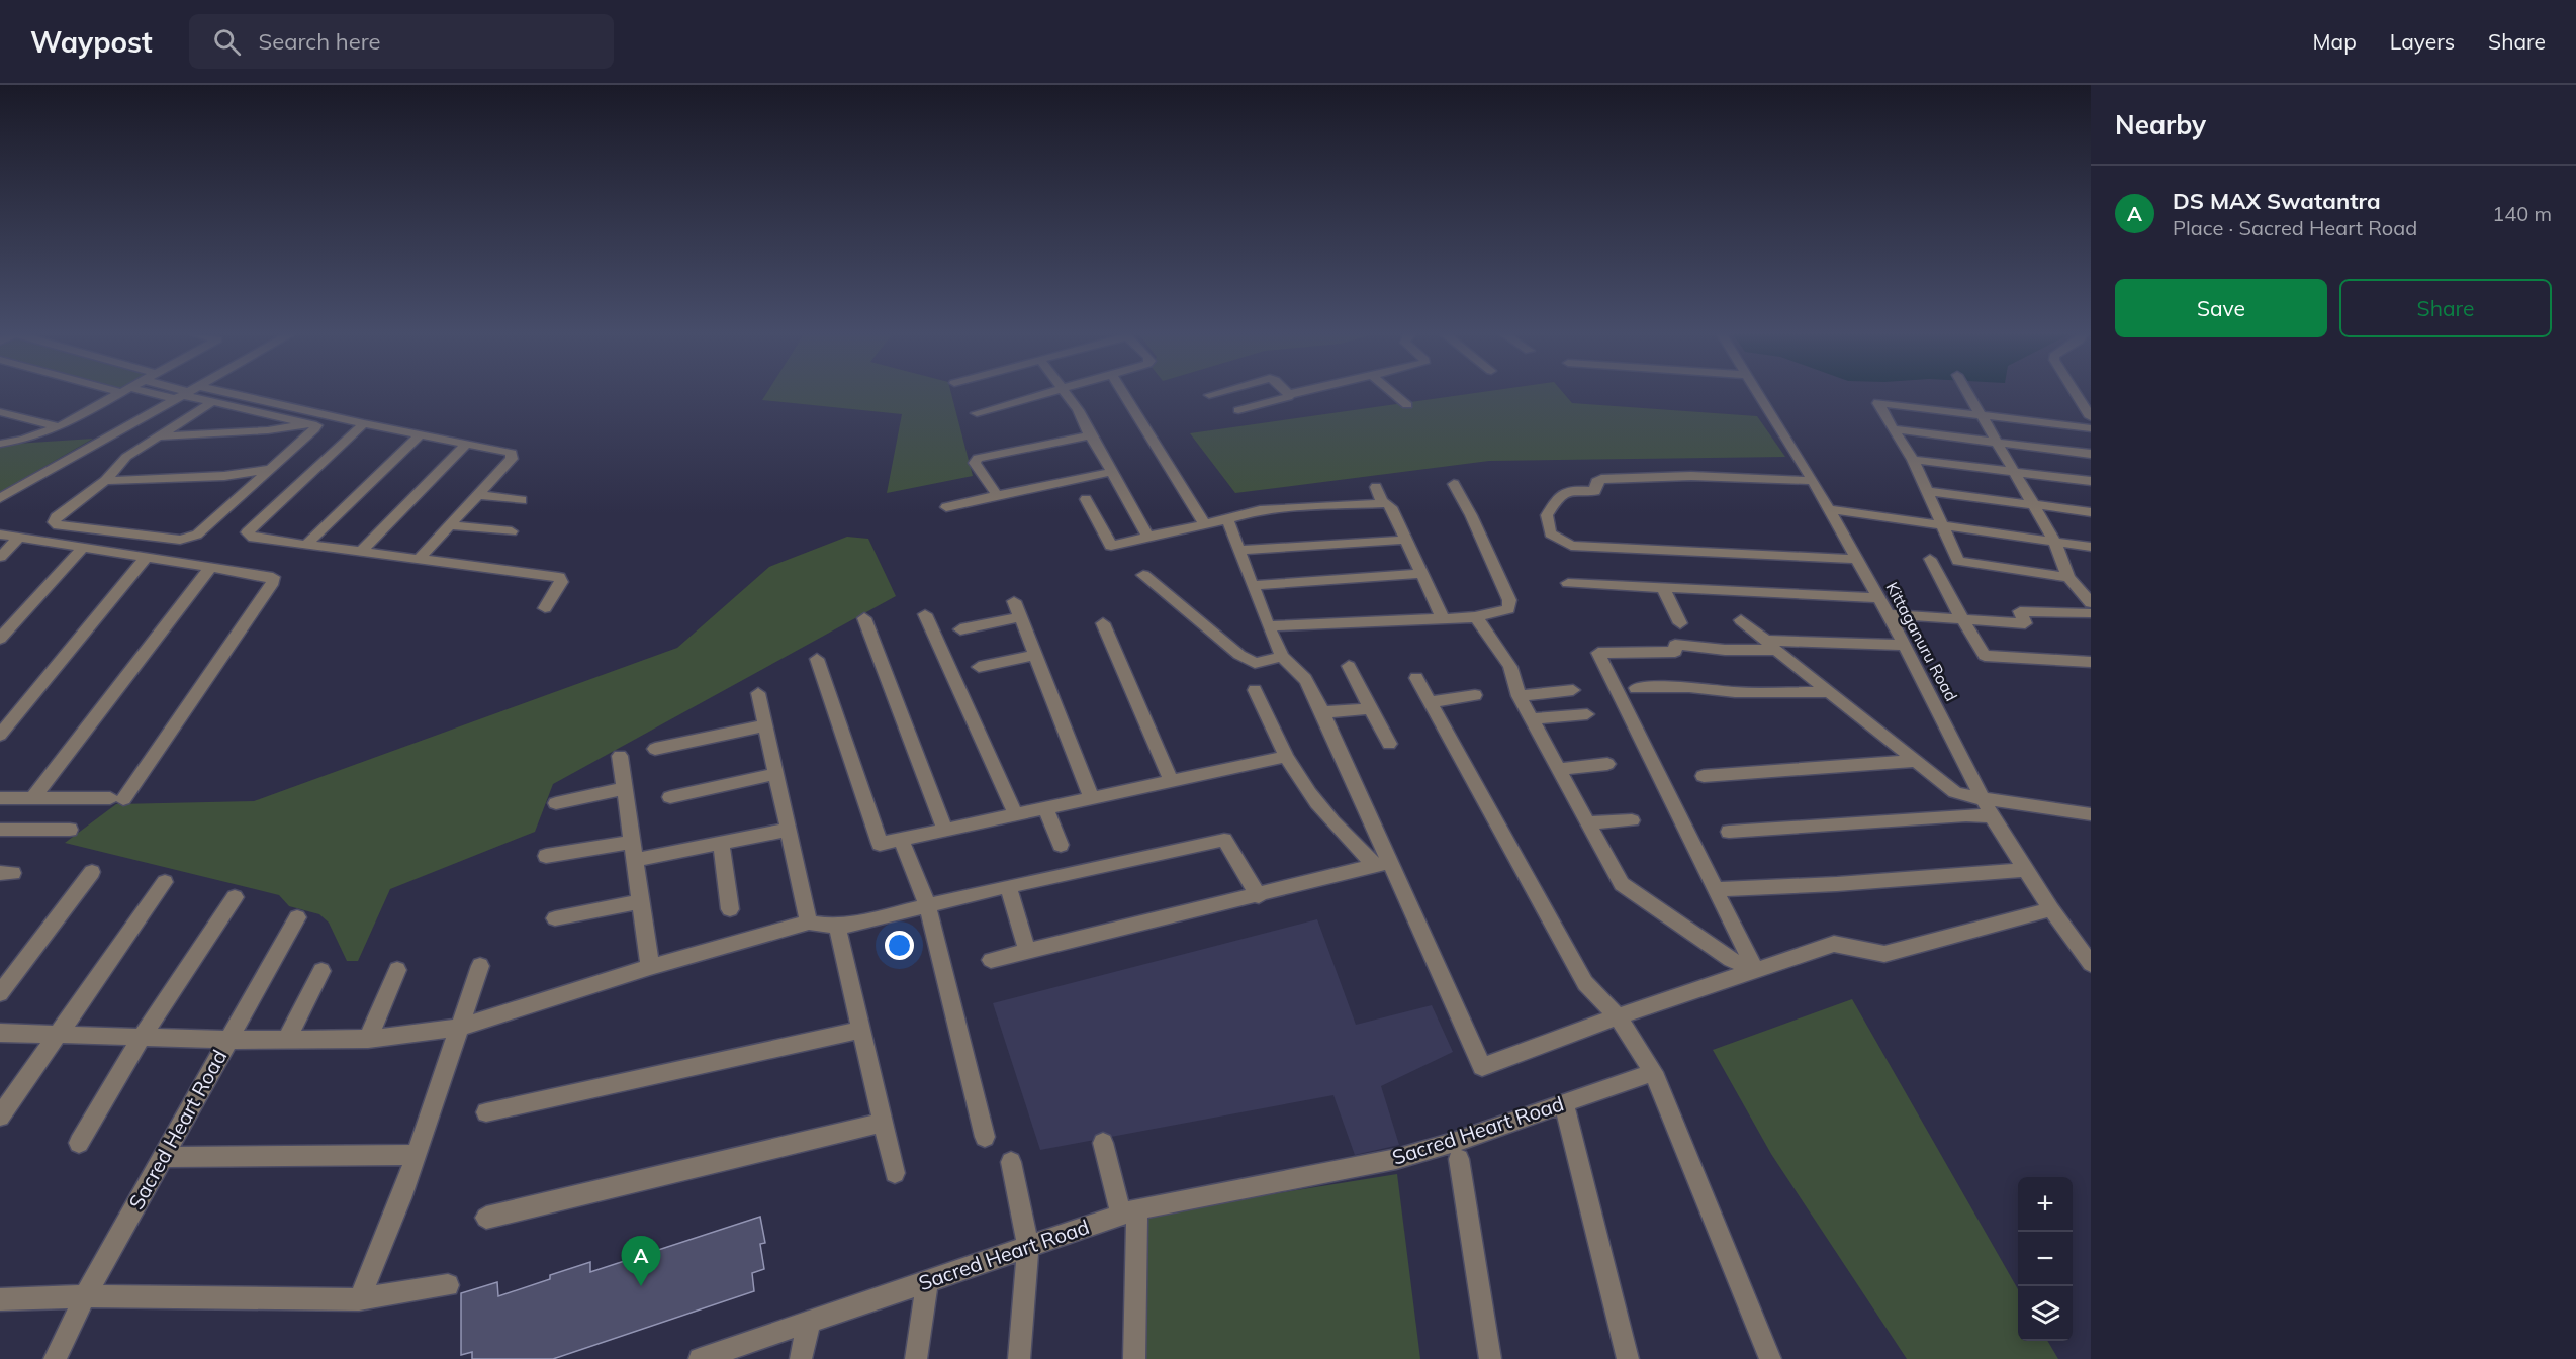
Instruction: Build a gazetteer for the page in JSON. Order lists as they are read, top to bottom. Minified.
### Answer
{"streets":{"street":["Kittaganuru Road","Sacred Heart Road"]},"page":{"header":"Waypost","search":"Search here","nav":["Map","Layers","Share"],"heading":"Nearby","list":[{"mark":"A","name":"DS MAX Swatantra","note":"Place · Sacred Heart Road","value":"140 m"}],"buttons":["Save","Share"],"map_buttons":["+","−"],"pins":"A"}}
